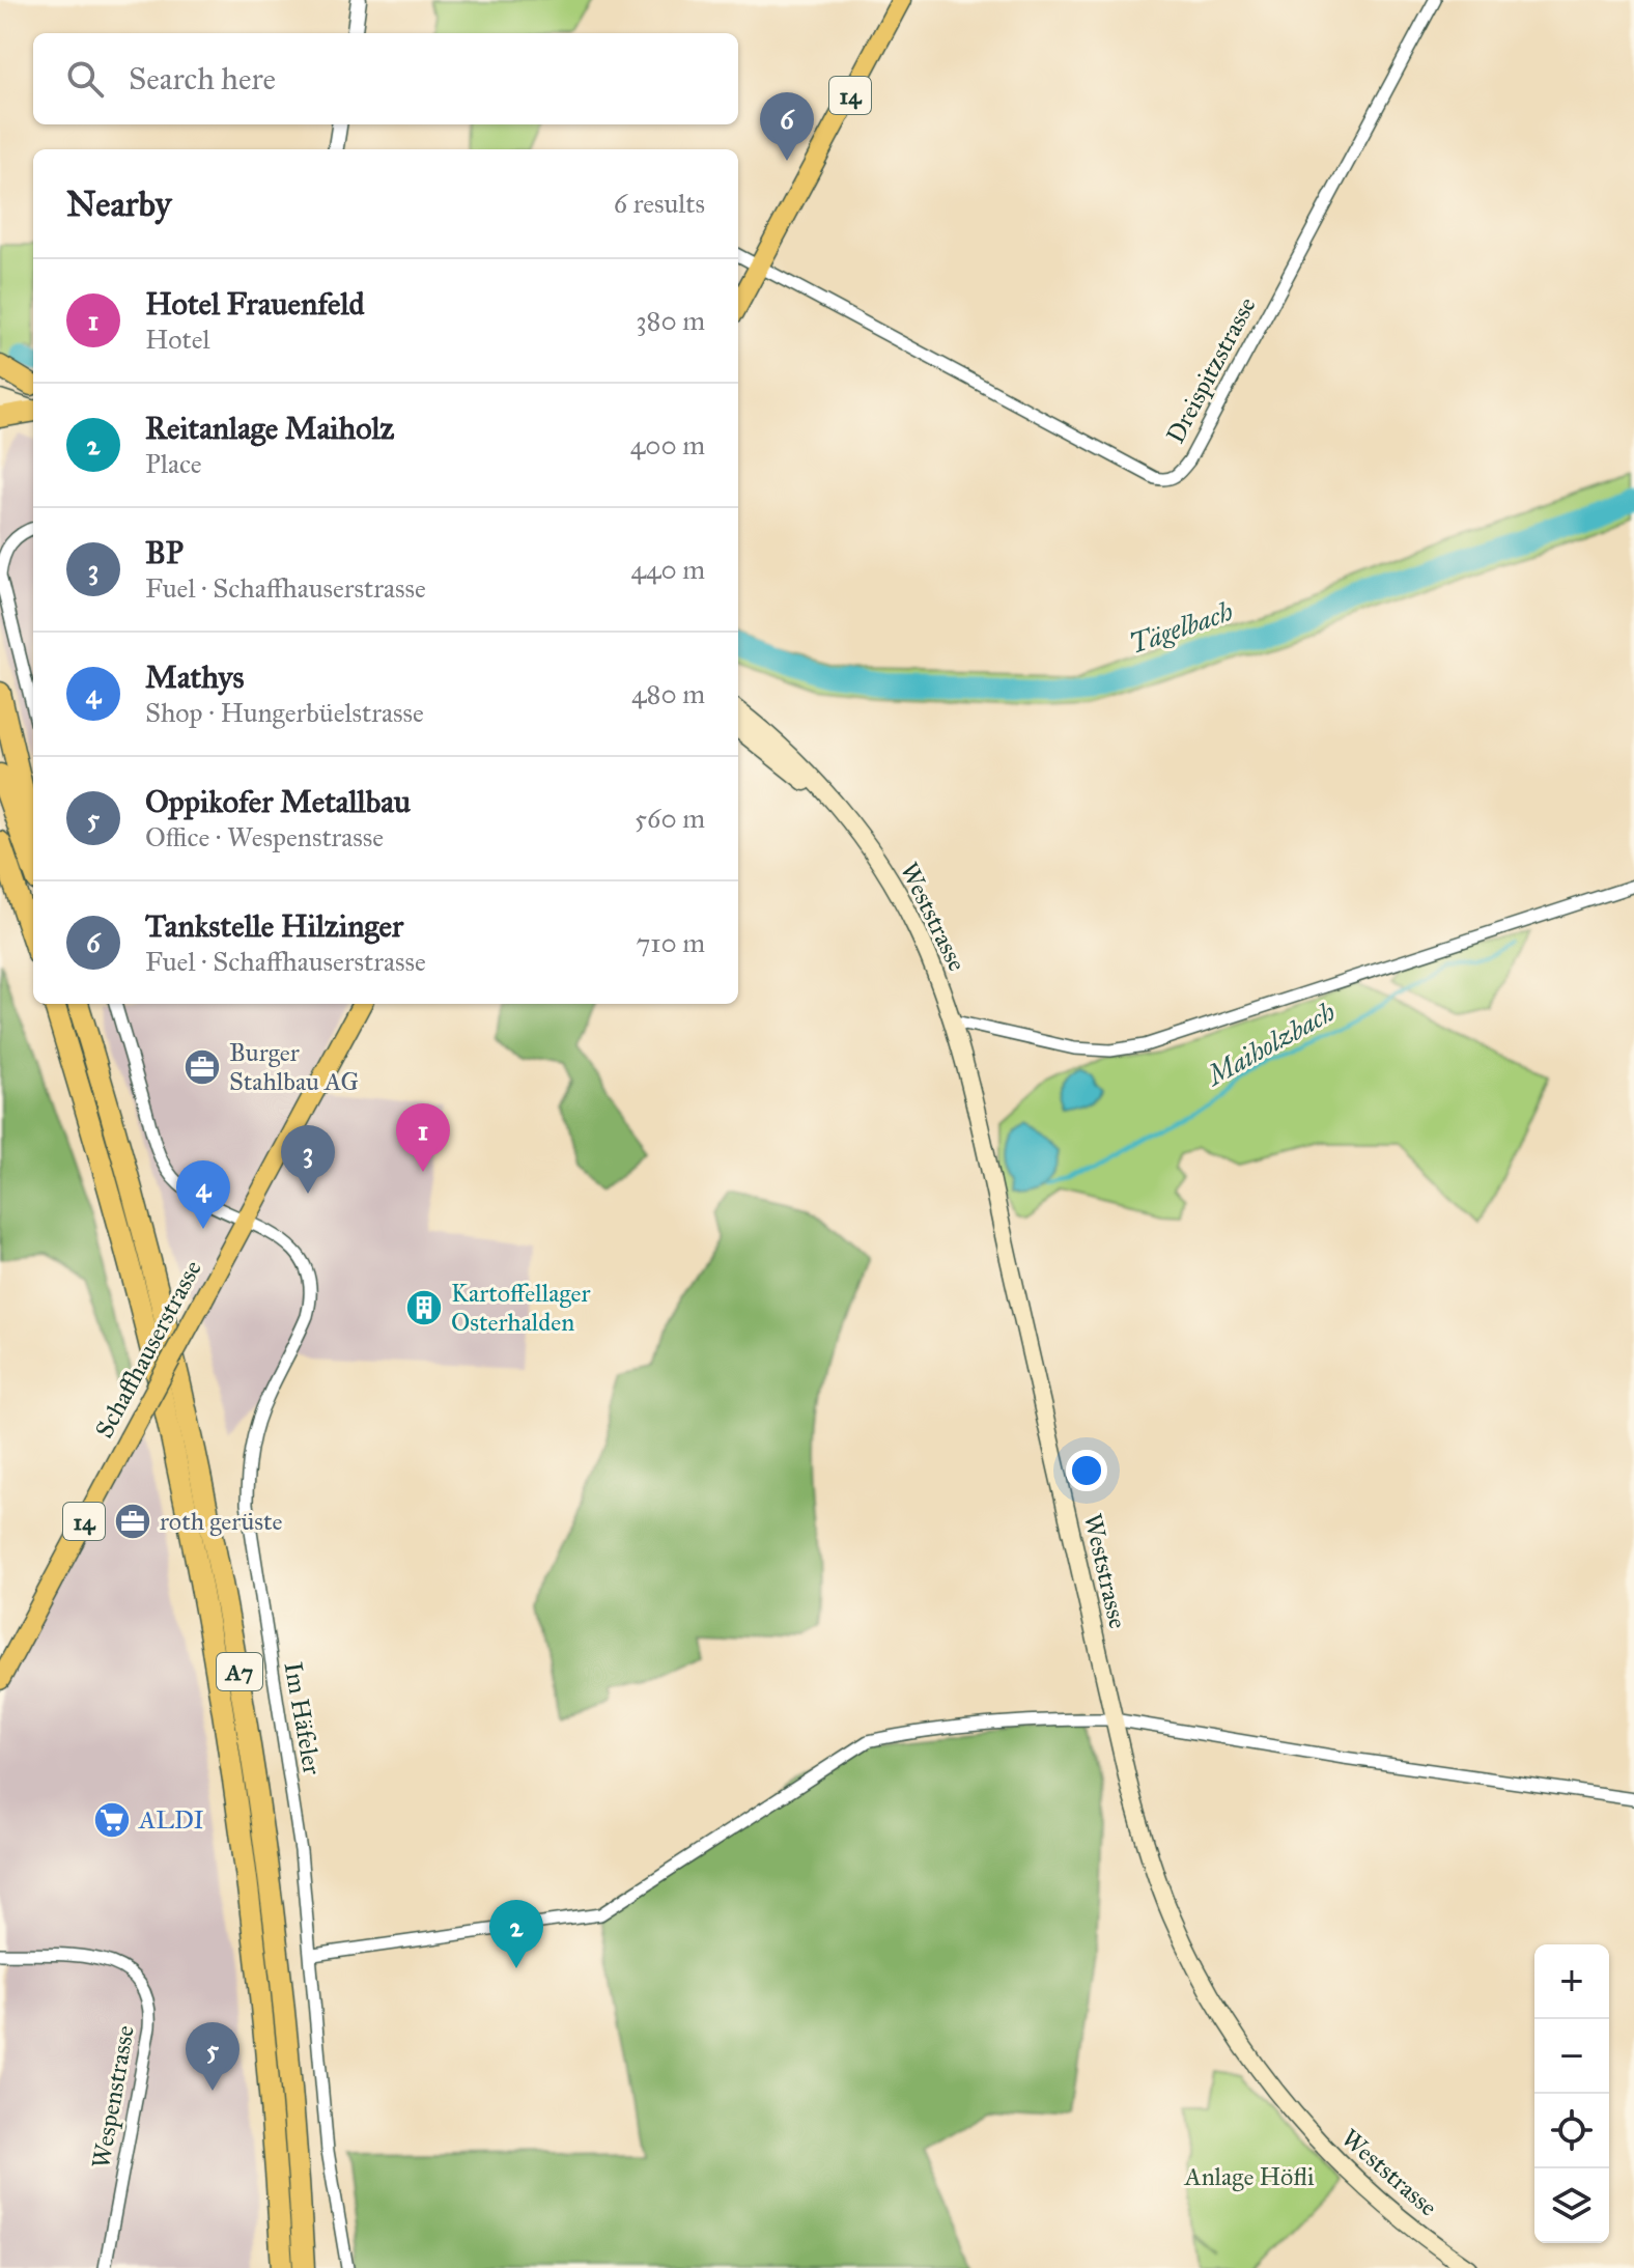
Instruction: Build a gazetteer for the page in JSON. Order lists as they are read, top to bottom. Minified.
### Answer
{"streets":{"highway":["A7"],"main road":["14","Weststrasse","Schaffhauserstrasse"],"street":["Dreispitzstrasse","Im Häfeler","Wespenstrasse"]},"crossings":[["14","Dreispitzstrasse"],["Schaffhauserstrasse","Im Häfeler"]],"water":["Tägelbach","Maiholzbach"],"parks":["Anlage Höfli"],"places":{"office":["Burger Stahlbau AG","roth gerüste"],"building":["Kartoffellager Osterhalden"],"supermarket":["ALDI"]},"page":{"search":"Search here","pins":["6","1","3","4","2","5"],"heading":["Nearby","6 results"],"list":[{"mark":"1","name":"Hotel Frauenfeld","note":"Hotel","value":"380 m"},{"mark":"2","name":"Reitanlage Maiholz","note":"Place","value":"400 m"},{"mark":"3","name":"BP","note":"Fuel · Schaffhauserstrasse","value":"440 m"},{"mark":"4","name":"Mathys","note":"Shop · Hungerbüelstrasse","value":"480 m"},{"mark":"5","name":"Oppikofer Metallbau","note":"Office · Wespenstrasse","value":"560 m"},{"mark":"6","name":"Tankstelle Hilzinger","note":"Fuel · Schaffhauserstrasse","value":"710 m"}],"map_buttons":["+","−"]}}
